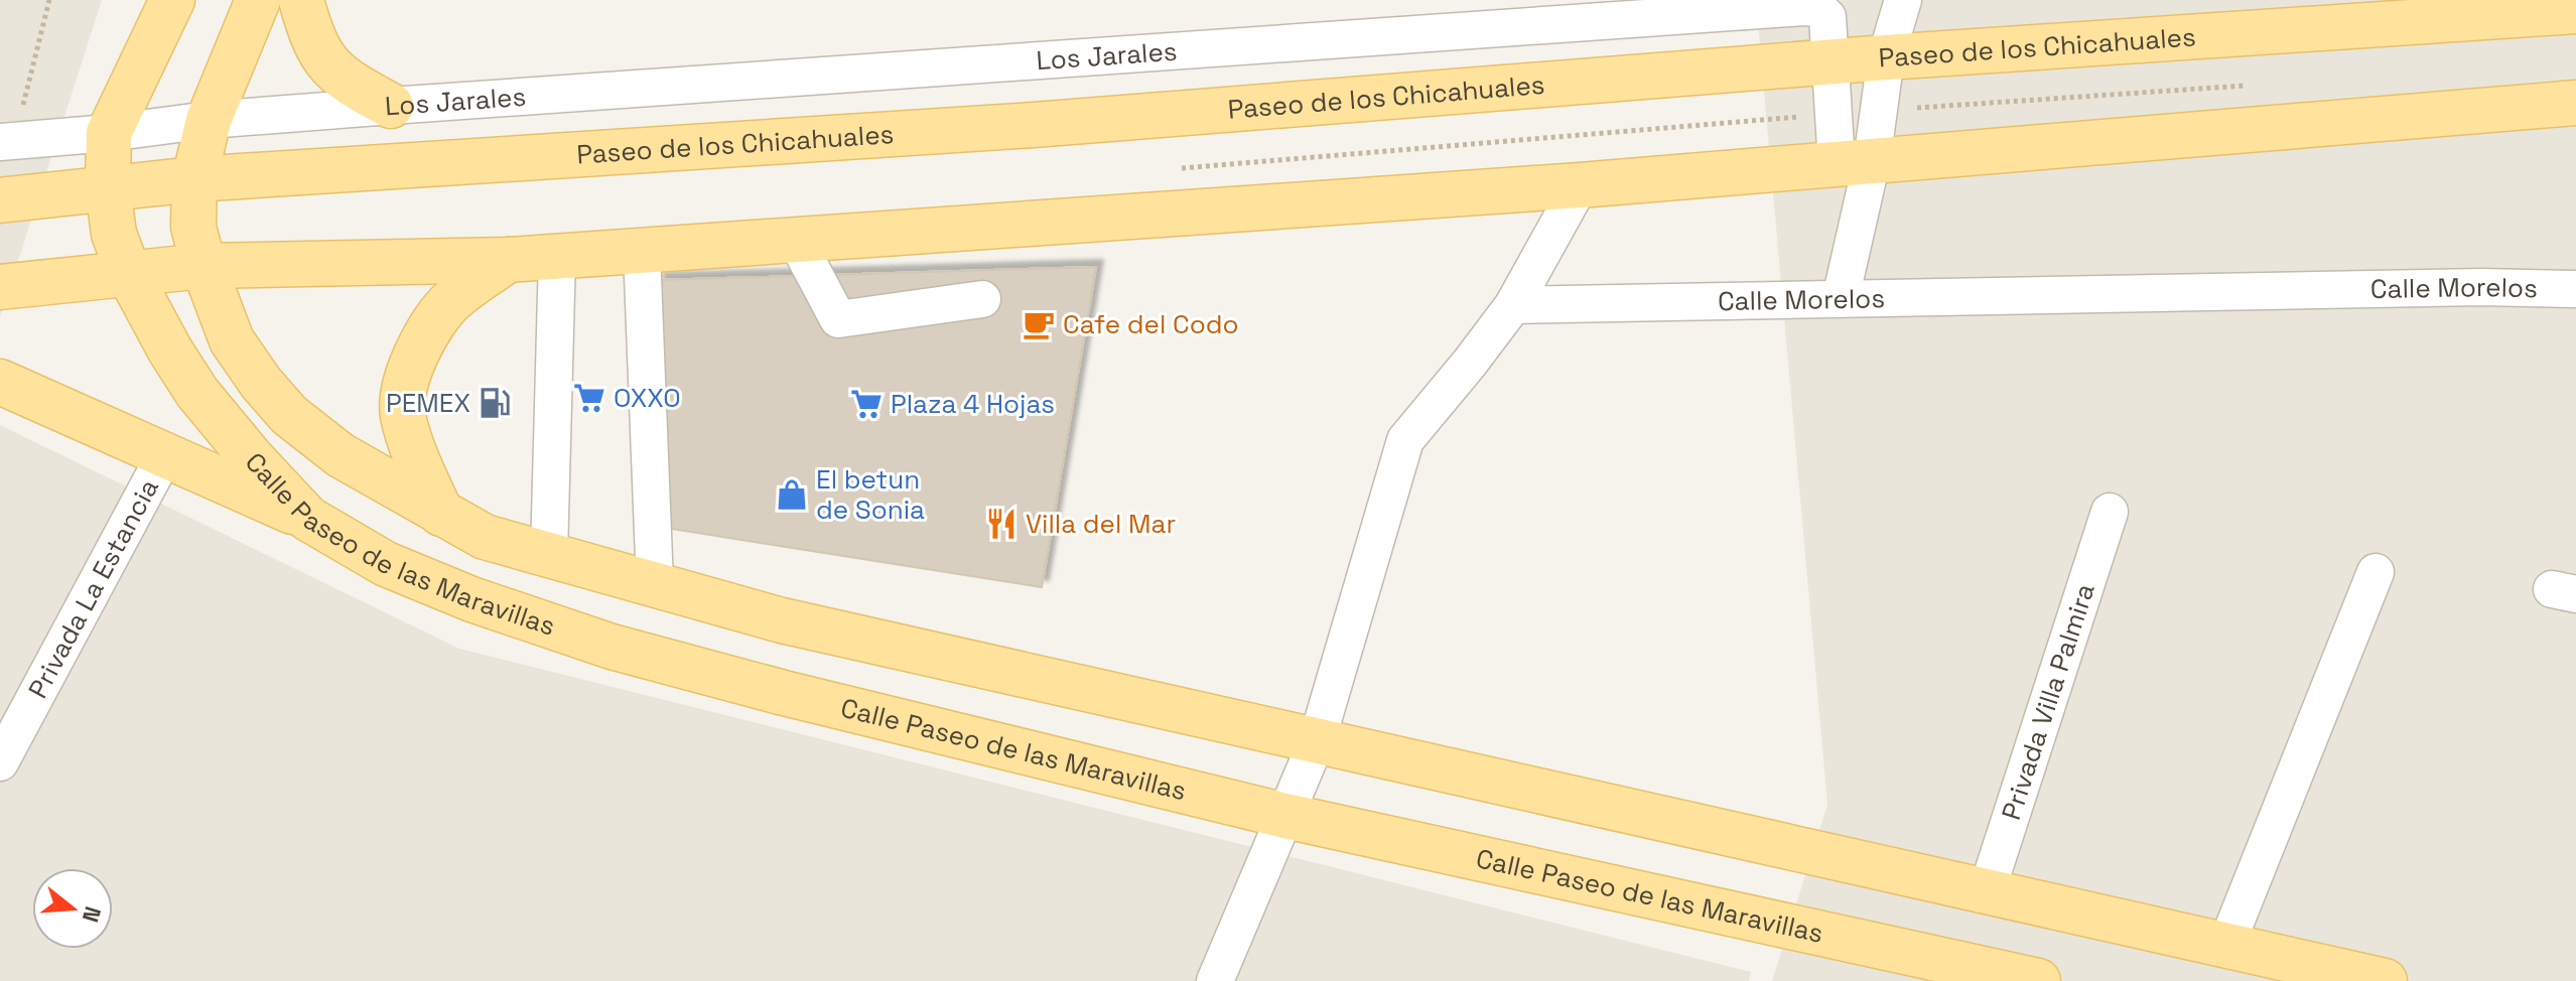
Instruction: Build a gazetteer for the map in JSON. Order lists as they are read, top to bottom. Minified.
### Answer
{"streets":{"main road":["Paseo de los Chicahuales","Calle Paseo de las Maravillas"],"street":["Los Jarales","Calle Morelos","Privada La Estancia","Privada Villa Palmira"]},"crossings":[["Paseo de los Chicahuales","Los Jarales"],["Paseo de los Chicahuales","Calle Paseo de las Maravillas"],["Los Jarales","Calle Paseo de las Maravillas"],["Calle Paseo de las Maravillas","Privada Villa Palmira"]],"places":{"cafe":["Cafe del Codo"],"supermarket":["OXXO","Plaza 4 Hojas"],"fuel station":["PEMEX"],"shop":["El betun de Sonia"],"restaurant":["Villa del Mar"]},"north":"right"}
